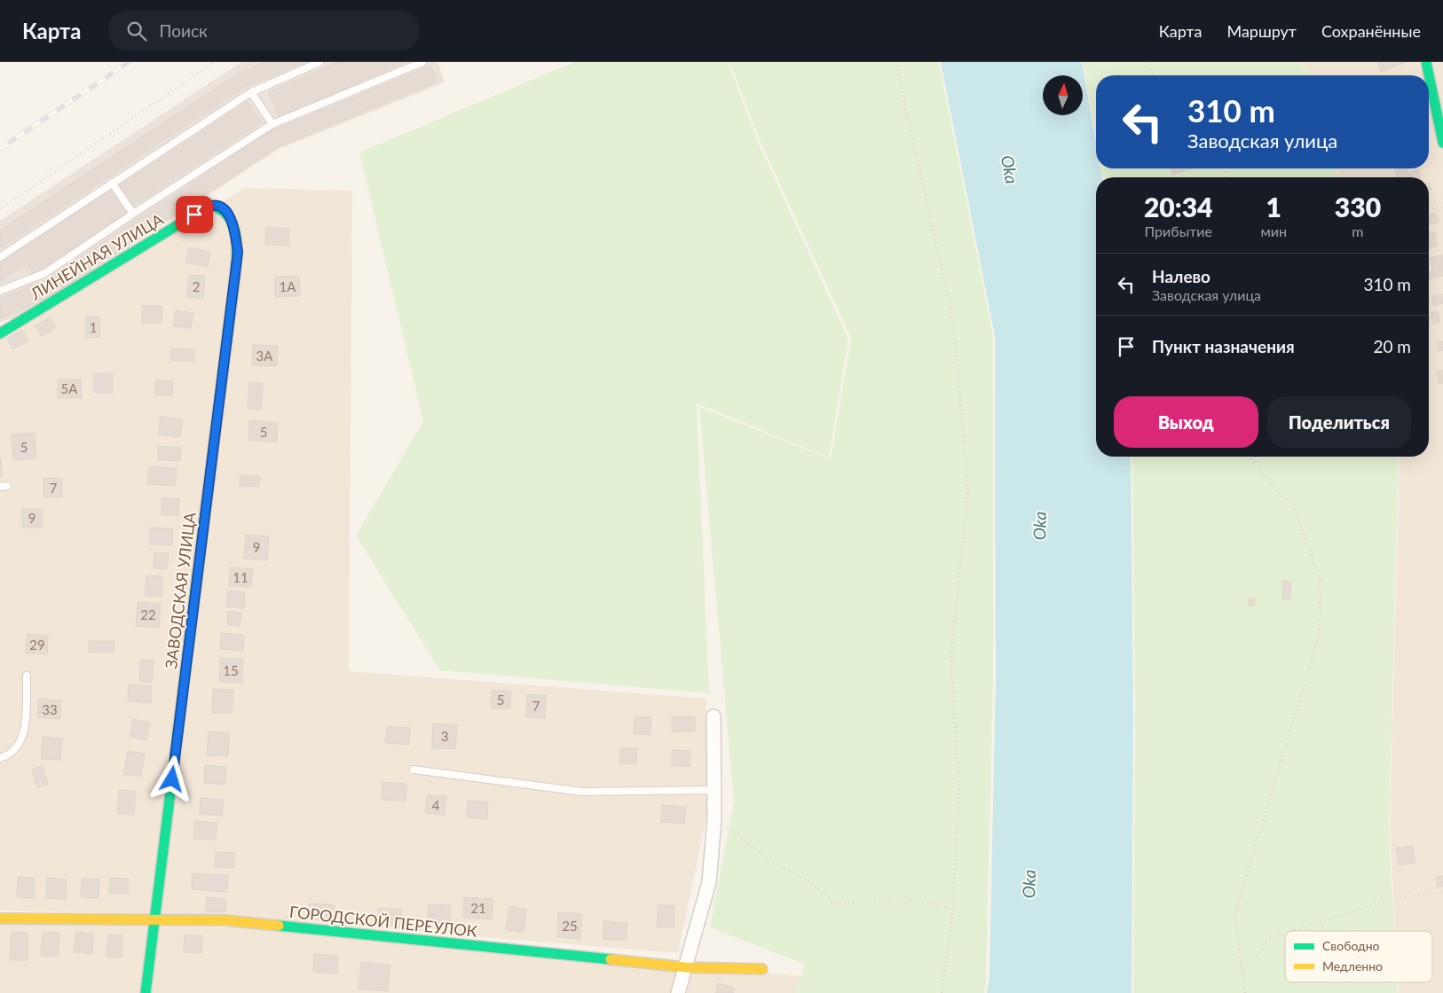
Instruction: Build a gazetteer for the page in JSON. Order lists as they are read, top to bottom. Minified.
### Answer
{"streets":{"street":["ЛИНЕЙНАЯ УЛИЦА","ЗАВОДСКАЯ УЛИЦА","ГОРОДСКОЙ ПЕРЕУЛОК"]},"crossings":[["ЛИНЕЙНАЯ УЛИЦА","ЗАВОДСКАЯ УЛИЦА"],["ЗАВОДСКАЯ УЛИЦА","ГОРОДСКОЙ ПЕРЕУЛОК"]],"water":["Oka"],"house_numbers":["2","1А","1","3А","5А","5","5","7","9","9","11","22","29","15","5","7","33","3","4","21","25"],"legend":["Свободно","Медленно"],"north":"top","page":{"header":"Карта","search":"Поиск","nav":["Карта","Маршрут","Сохранённые"],"turn":["310 m","Заводская улица"],"eta":["20:34","Прибытие","1","мин","330","m"],"list":[{"name":"Налево","note":"Заводская улица","value":"310 m"},{"name":"Пункт назначения","value":"20 m"}],"buttons":["Выход","Поделиться"]}}
